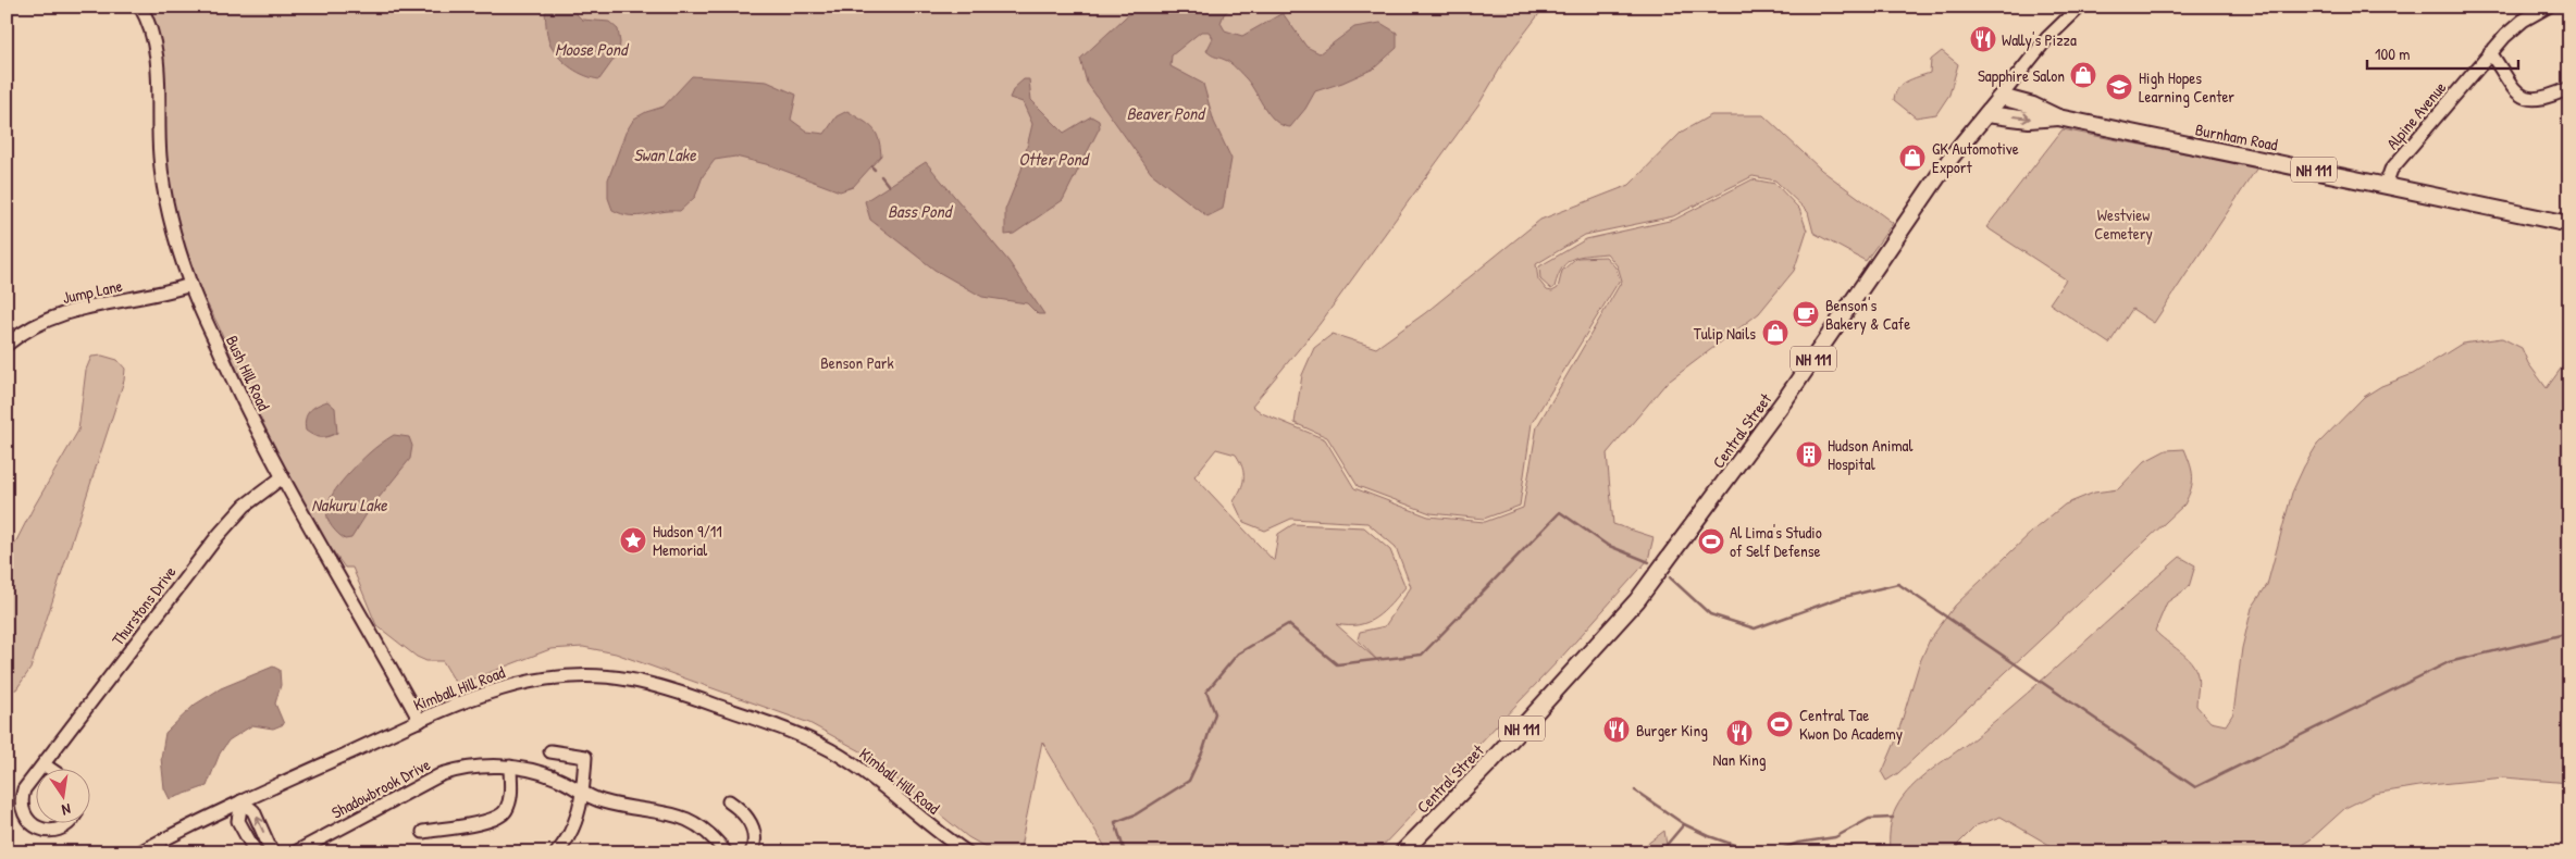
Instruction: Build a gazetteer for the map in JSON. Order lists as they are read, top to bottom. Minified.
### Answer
{"streets":{"main road":["Burnham Road","NH 111","Central Street"],"street":["Alpine Avenue","Jump Lane","Bush Hill Road","Thurstons Drive","Kimball Hill Road","Shadowbrook Drive"]},"crossings":[["Alpine Avenue","Burnham Road"],["Burnham Road","Central Street"],["Jump Lane","Bush Hill Road"],["Bush Hill Road","Thurstons Drive"],["Bush Hill Road","Kimball Hill Road"]],"water":["Moose Pond","Beaver Pond","Swan Lake","Otter Pond","Bass Pond","Nakuru Lake"],"parks":["Westview Cemetery","Benson Park"],"places":{"restaurant":["Wally's Pizza","Burger King","Nan King"],"shop":["Sapphire Salon","GK Automotive Export","Tulip Nails"],"school or university":["High Hopes Learning Center"],"cafe":["Benson's Bakery & Cafe"],"building":["Hudson Animal Hospital"],"place":["Hudson 9/11 Memorial"],"sports":["Al Lima's Studio of Self Defense","Central Tae Kwon Do Academy"]},"scale_bar":"100 m","north":"bottom"}
